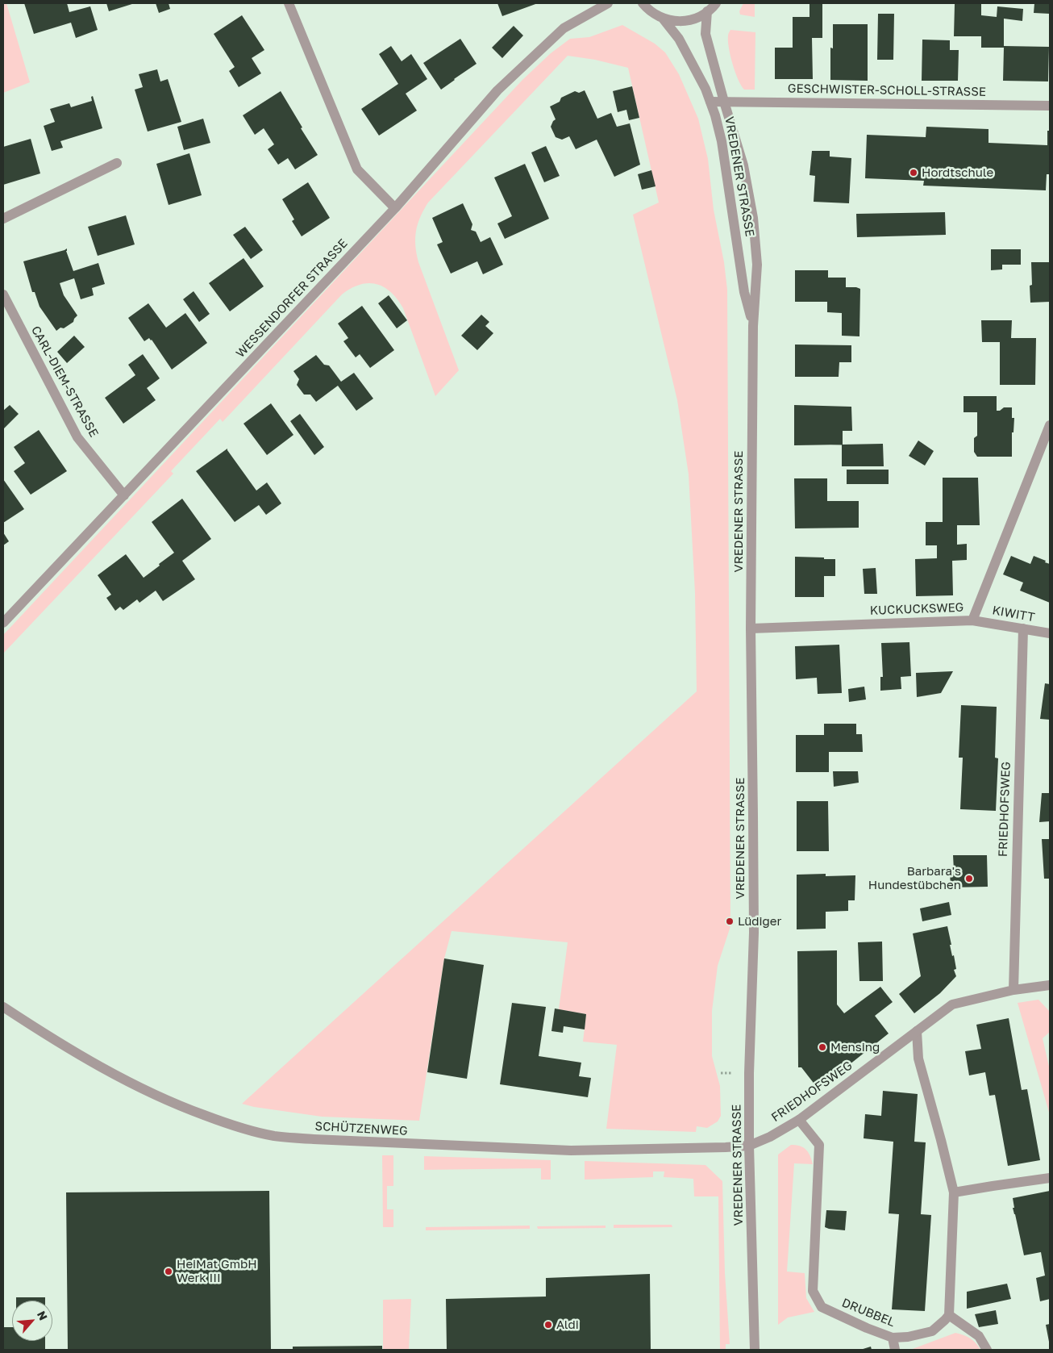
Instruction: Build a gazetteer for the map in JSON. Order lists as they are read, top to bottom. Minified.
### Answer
{"streets":{"street":["GESCHWISTER-SCHOLL-STRASSE","VREDENER STRASSE","WESSENDORFER STRASSE","CARL-DIEM-STRASSE","KUCKUCKSWEG","KIWITT","FRIEDHOFSWEG","SCHÜTZENWEG","DRUBBEL"]},"crossings":[["GESCHWISTER-SCHOLL-STRASSE","VREDENER STRASSE"],["VREDENER STRASSE","KUCKUCKSWEG"],["VREDENER STRASSE","FRIEDHOFSWEG"],["VREDENER STRASSE","SCHÜTZENWEG"],["WESSENDORFER STRASSE","CARL-DIEM-STRASSE"],["KUCKUCKSWEG","KIWITT"],["KIWITT","FRIEDHOFSWEG"],["FRIEDHOFSWEG","SCHÜTZENWEG"],["FRIEDHOFSWEG","DRUBBEL"]],"places":["Hordtschule","Barbara's Hundestübchen","Lüdiger","Mensing","HeiMat GmbH Werk III","Aldi"],"north":"top right"}
